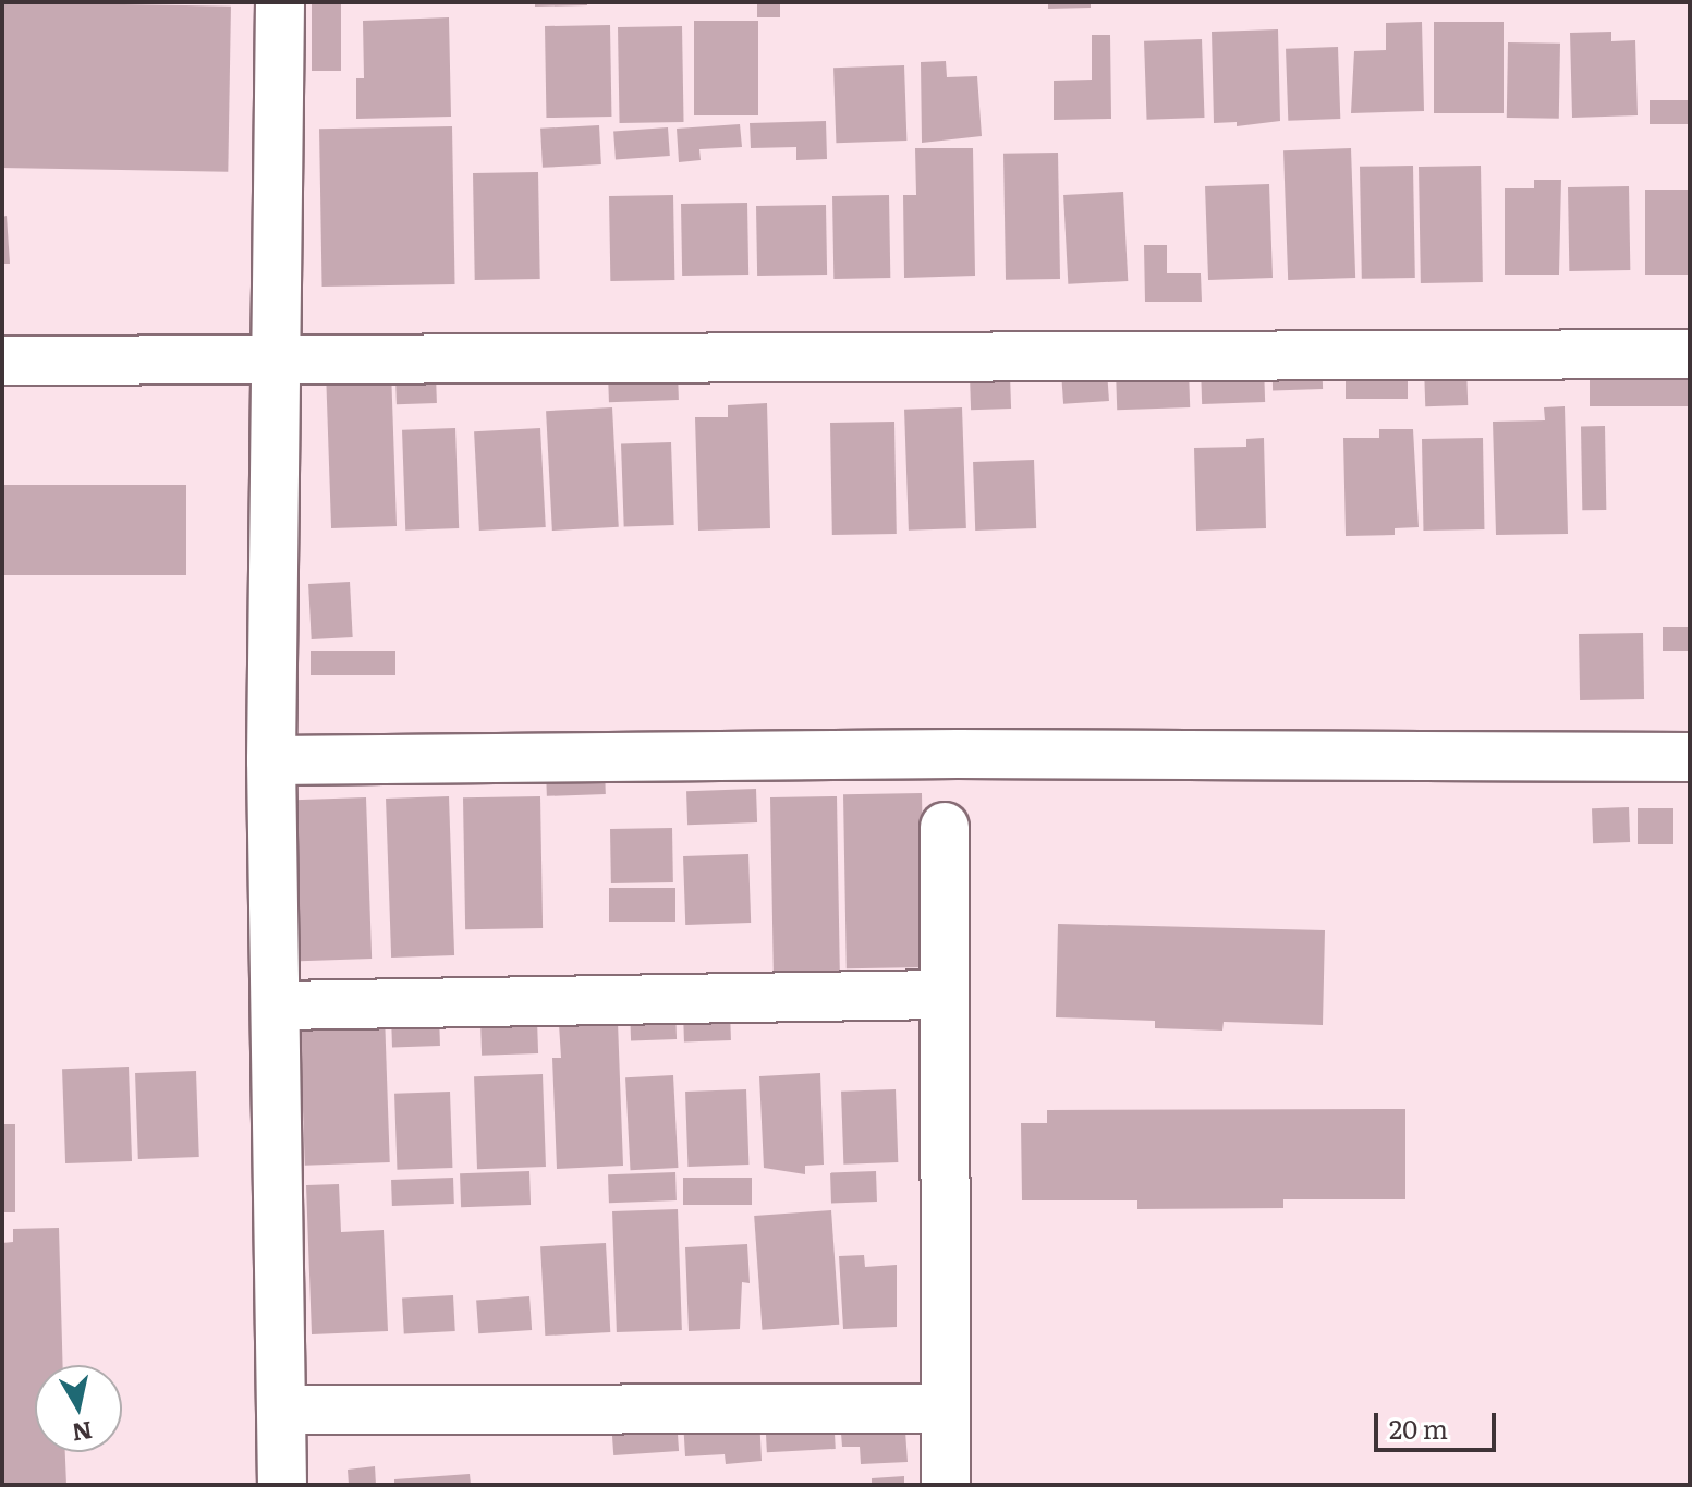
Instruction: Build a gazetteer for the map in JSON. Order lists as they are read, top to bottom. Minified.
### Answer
{"scale_bar":"20 m","north":"bottom"}
